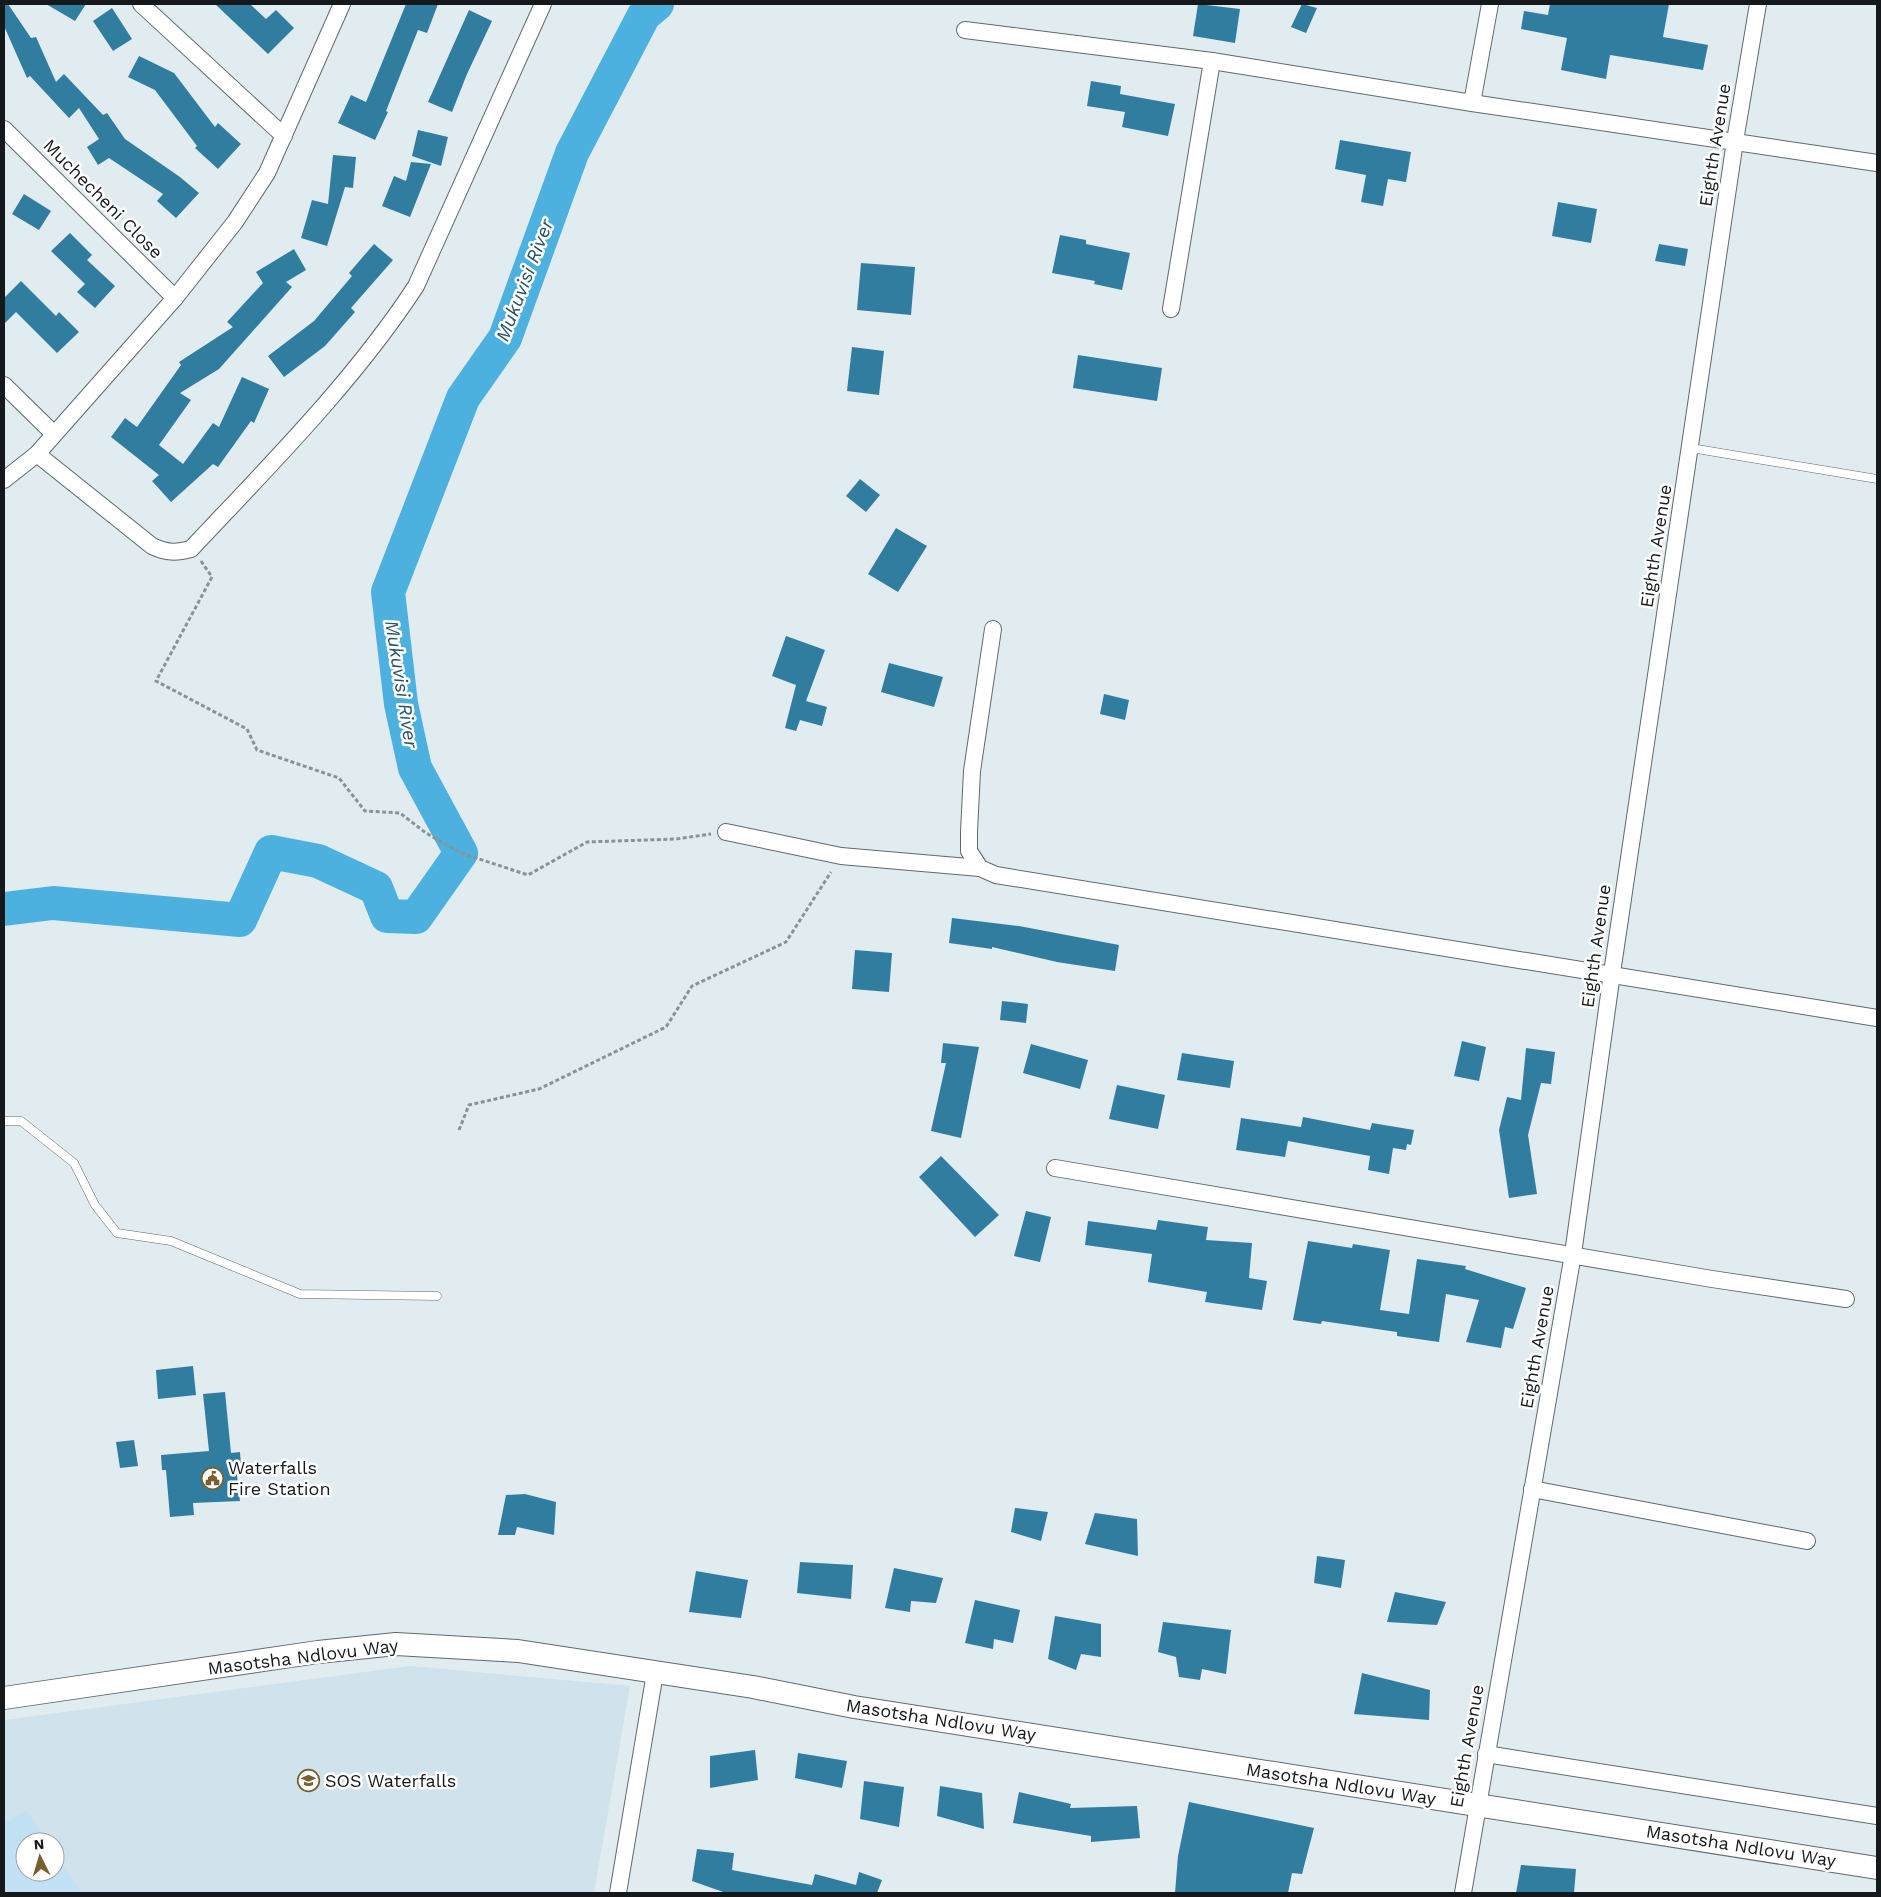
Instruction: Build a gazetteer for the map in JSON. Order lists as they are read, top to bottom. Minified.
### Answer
{"streets":{"street":["Eighth Avenue","Muchecheni Close","Masotsha Ndlovu Way"]},"crossings":[["Eighth Avenue","Masotsha Ndlovu Way"]],"water":["Mukuvisi River"],"places":{"public building":["Waterfalls Fire Station"],"school or university":["SOS Waterfalls"]},"north":"top"}
